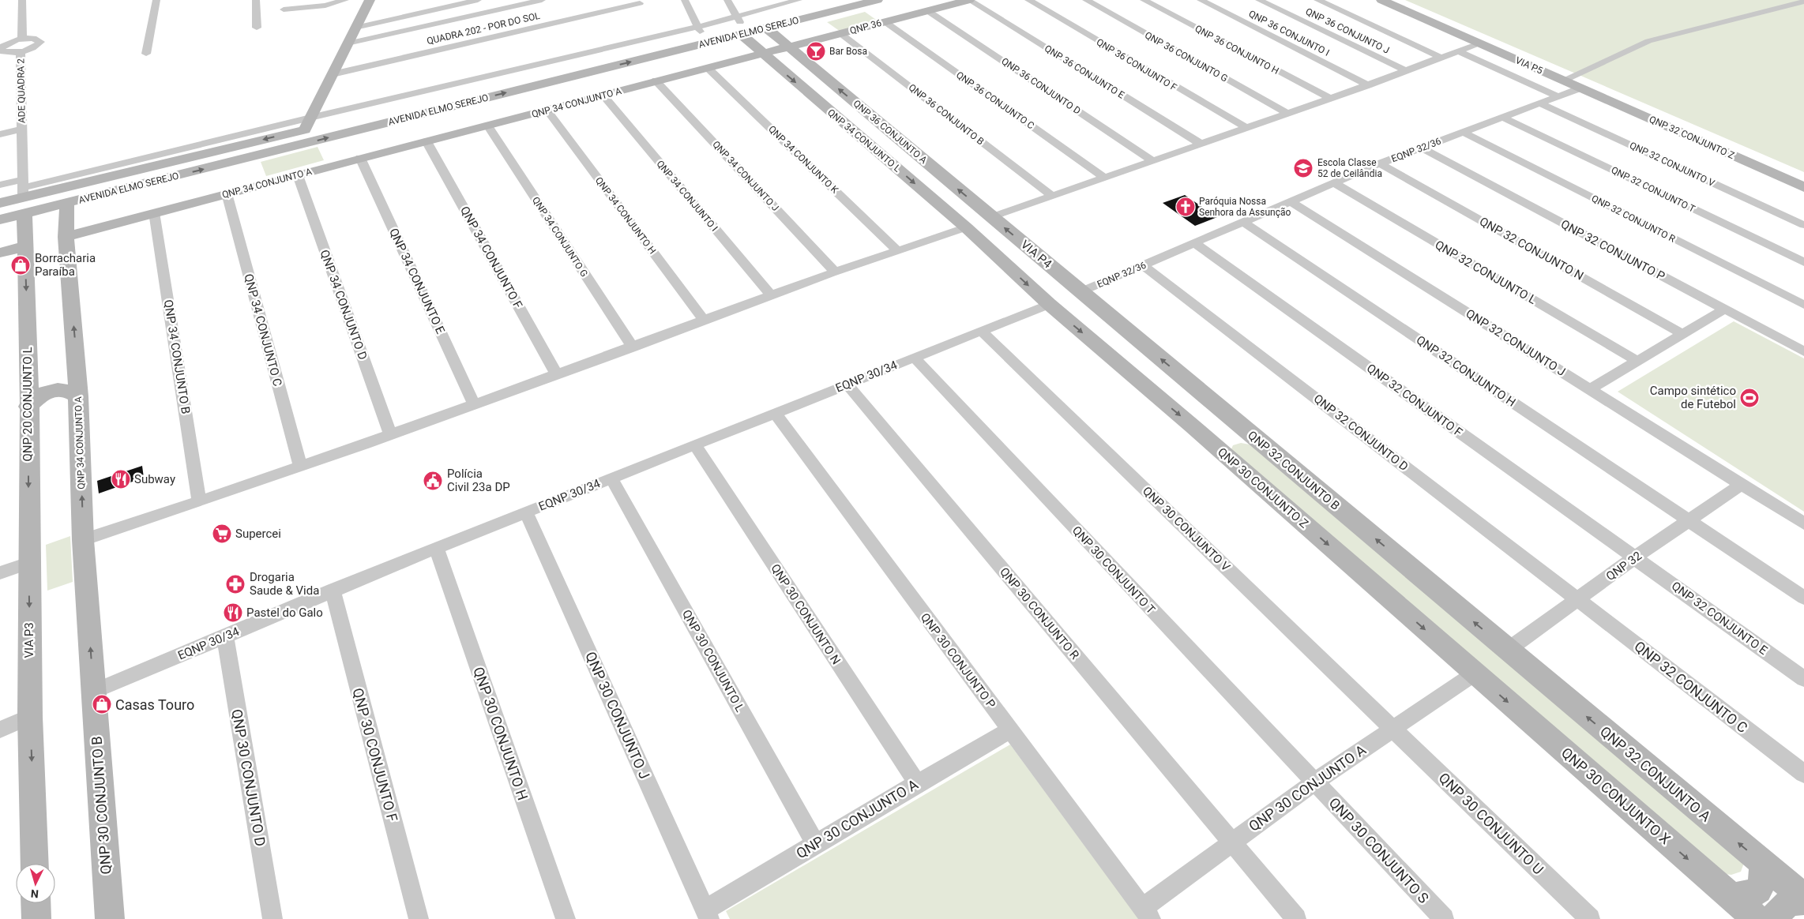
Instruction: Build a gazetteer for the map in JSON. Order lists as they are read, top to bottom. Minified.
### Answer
{"streets":{"street":["QNP 36","QUADRA 202 - POR DO SOL","QNP 36 CONJUNTO J","AVENIDA ELMO SEREJO","QNP 36 CONJUNTO I","QNP 36 CONJUNTO H","QNP 36 CONJUNTO G","QNP 36 CONJUNTO F","VIA P5","QNP 36 CONJUNTO E","QNP 36 CONJUNTO D","ADE QUADRA 2","QNP 36 CONJUNTO C","QNP 34 CONJUNTO A","QNP 36 CONJUNTO B","QNP 36 CONJUNTO A","QNP 32 CONJUNTO Z","QNP 34 CONJUNTO L","EQNP 32/36","QNP 34 CONJUNTO K","QNP 32 CONJUNTO V","QNP 34 CONJUNTO J","QNP 32 CONJUNTO T","QNP 34 CONJUNTO I","QNP 34 CONJUNTO H","QNP 32 CONJUNTO R","QNP 34 CONJUNTO G","QNP 32 CONJUNTO N","QNP 32 CONJUNTO P","VIA P4","QNP 34 CONJUNTO F","QNP 32 CONJUNTO L","QNP 34 CONJUNTO E","QNP 34 CONJUNTO D","QNP 34 CONJUNTO C","QNP 32 CONJUNTO J","QNP 34 CONJUNTO B","QNP 32 CONJUNTO H","EQNP 30/34","QNP 32 CONJUNTO F","QNP 20 CONJUNTO L","QNP 32 CONJUNTO D","QNP 32 CONJUNTO B","QNP 30 CONJUNTO Z","QNP 30 CONJUNTO V","QNP 32","QNP 30 CONJUNTO T","QNP 30 CONJUNTO R","QNP 30 CONJUNTO N","QNP 32 CONJUNTO E","VIA P3","QNP 30 CONJUNTO L","QNP 30 CONJUNTO P","QNP 32 CONJUNTO C","QNP 30 CONJUNTO J","QNP 30 CONJUNTO H","QNP 30 CONJUNTO F","QNP 32 CONJUNTO A","QNP 30 CONJUNTO D","QNP 30 CONJUNTO A","QNP 30 CONJUNTO X","QNP 30 CONJUNTO B","QNP 30 CONJUNTO U","QNP 30 CONJUNTO S"]},"crossings":[["QNP 36","QNP 36 CONJUNTO E"],["QNP 36","QNP 36 CONJUNTO D"],["QNP 36","QNP 36 CONJUNTO C"],["QNP 36","QNP 34 CONJUNTO A"],["QNP 36","QNP 36 CONJUNTO B"],["QNP 36","QNP 36 CONJUNTO A"],["QNP 36","QNP 34 CONJUNTO L"],["AVENIDA ELMO SEREJO","ADE QUADRA 2"],["VIA P5","QNP 32 CONJUNTO Z"],["VIA P5","EQNP 32/36"],["QNP 34 CONJUNTO A","QNP 34 CONJUNTO L"],["QNP 34 CONJUNTO A","QNP 34 CONJUNTO K"],["QNP 34 CONJUNTO A","QNP 34 CONJUNTO J"],["QNP 34 CONJUNTO A","QNP 34 CONJUNTO I"],["QNP 34 CONJUNTO A","QNP 34 CONJUNTO H"],["QNP 34 CONJUNTO A","QNP 34 CONJUNTO G"],["QNP 34 CONJUNTO A","QNP 34 CONJUNTO F"],["QNP 34 CONJUNTO A","QNP 34 CONJUNTO E"],["QNP 34 CONJUNTO A","QNP 34 CONJUNTO D"],["QNP 34 CONJUNTO A","QNP 34 CONJUNTO C"],["QNP 34 CONJUNTO A","QNP 34 CONJUNTO B"],["QNP 36 CONJUNTO A","VIA P4"],["QNP 32 CONJUNTO Z","EQNP 32/36"],["EQNP 32/36","QNP 32 CONJUNTO V"],["EQNP 32/36","QNP 32 CONJUNTO T"],["EQNP 32/36","QNP 32 CONJUNTO R"],["EQNP 32/36","QNP 32 CONJUNTO N"],["EQNP 32/36","QNP 32 CONJUNTO P"],["EQNP 32/36","VIA P4"],["EQNP 32/36","QNP 32 CONJUNTO L"],["EQNP 32/36","QNP 32 CONJUNTO J"],["EQNP 32/36","QNP 32 CONJUNTO H"],["EQNP 32/36","QNP 32 CONJUNTO F"],["EQNP 32/36","QNP 32 CONJUNTO D"],["EQNP 32/36","QNP 32 CONJUNTO B"],["VIA P4","QNP 32 CONJUNTO B"],["QNP 32 CONJUNTO J","QNP 32"],["QNP 32 CONJUNTO H","QNP 32"],["EQNP 30/34","QNP 30 CONJUNTO Z"],["EQNP 30/34","QNP 30 CONJUNTO V"],["EQNP 30/34","QNP 30 CONJUNTO T"],["EQNP 30/34","QNP 30 CONJUNTO R"],["EQNP 30/34","QNP 30 CONJUNTO N"],["EQNP 30/34","QNP 30 CONJUNTO L"],["EQNP 30/34","QNP 30 CONJUNTO P"],["EQNP 30/34","QNP 30 CONJUNTO J"],["EQNP 30/34","QNP 30 CONJUNTO H"],["EQNP 30/34","QNP 30 CONJUNTO F"],["EQNP 30/34","QNP 30 CONJUNTO D"],["EQNP 30/34","QNP 30 CONJUNTO B"],["QNP 32 CONJUNTO F","QNP 32"],["QNP 32 CONJUNTO F","QNP 32 CONJUNTO E"],["QNP 20 CONJUNTO L","VIA P3"],["QNP 32 CONJUNTO D","QNP 32"],["QNP 32 CONJUNTO D","QNP 32 CONJUNTO C"],["QNP 32 CONJUNTO B","QNP 32"],["QNP 32 CONJUNTO B","QNP 32 CONJUNTO A"],["QNP 30 CONJUNTO Z","QNP 30 CONJUNTO A"],["QNP 30 CONJUNTO Z","QNP 30 CONJUNTO X"],["QNP 30 CONJUNTO V","QNP 30 CONJUNTO A"],["QNP 30 CONJUNTO V","QNP 30 CONJUNTO U"],["QNP 32","QNP 32 CONJUNTO E"],["QNP 32","QNP 32 CONJUNTO C"],["QNP 32","QNP 32 CONJUNTO A"],["QNP 30 CONJUNTO T","QNP 30 CONJUNTO A"],["QNP 30 CONJUNTO T","QNP 30 CONJUNTO S"],["QNP 30 CONJUNTO R","QNP 30 CONJUNTO A"],["QNP 30 CONJUNTO N","QNP 30 CONJUNTO A"],["QNP 30 CONJUNTO L","QNP 30 CONJUNTO A"],["QNP 30 CONJUNTO P","QNP 30 CONJUNTO A"],["QNP 30 CONJUNTO J","QNP 30 CONJUNTO A"],["QNP 30 CONJUNTO A","QNP 30 CONJUNTO X"],["QNP 30 CONJUNTO A","QNP 30 CONJUNTO U"],["QNP 30 CONJUNTO A","QNP 30 CONJUNTO S"]],"one_way":["QNP 36 CONJUNTO A","QNP 34 CONJUNTO L","QNP 20 CONJUNTO L","QNP 32 CONJUNTO B","QNP 30 CONJUNTO Z","QNP 32 CONJUNTO A","QNP 30 CONJUNTO X"],"places":{"bar":["Bar Bosa"],"school or university":["Escola Classe 52 de Ceilândia"],"church":["Paróquia Nossa Senhora da Assunção"],"shop":["Borracharia Paraíba","Casas Touro"],"sports":["Campo sintético de Futebol"],"restaurant":["Subway","Pastel do Galo"],"public building":["Polícia Civil 23a DP"],"supermarket":["Supercei"],"pharmacy":["Drogaria Saude & Vida"]},"north":"bottom"}
